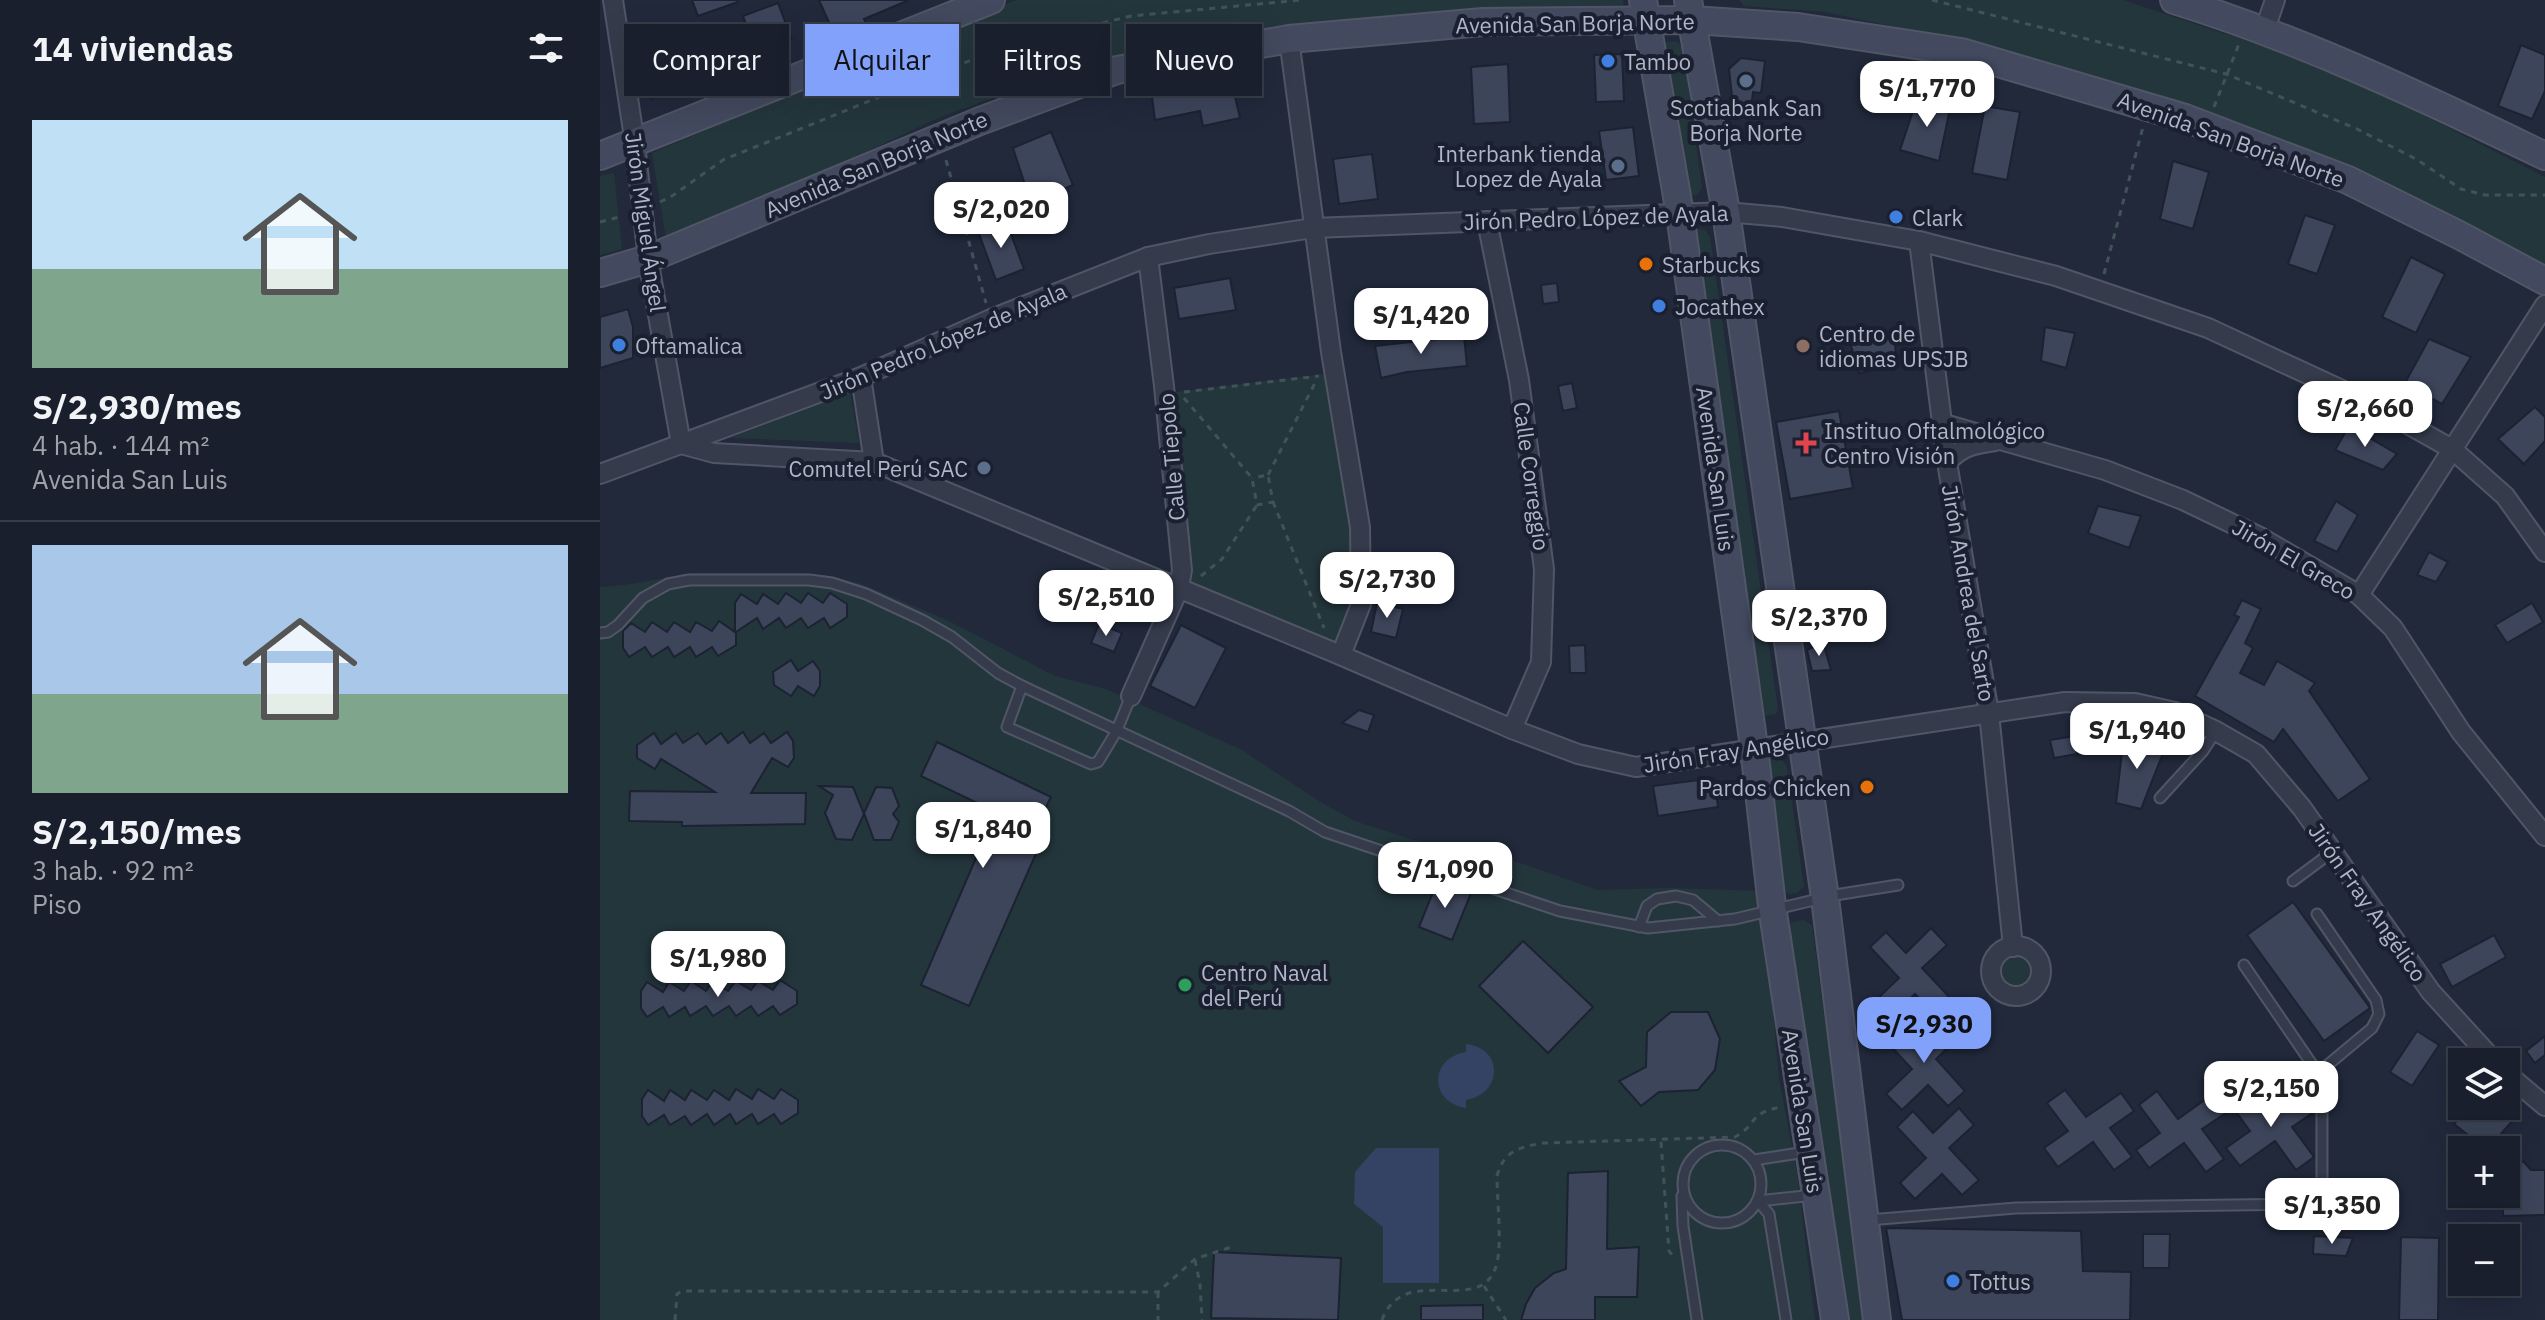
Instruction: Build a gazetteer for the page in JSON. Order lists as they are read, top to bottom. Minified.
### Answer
{"streets":{"main road":["Avenida San Borja Norte","Avenida San Luis"],"street":["Jirón Pedro López de Ayala","Jirón Miguel Ángel","Calle Tiepolo","Calle Correggio","Jirón El Greco","Jirón Andrea del Sarto","Jirón Fray Angélico"]},"crossings":[["Avenida San Borja Norte","Jirón Miguel Ángel"],["Avenida San Borja Norte","Avenida San Luis"],["Jirón Pedro López de Ayala","Jirón Miguel Ángel"],["Jirón Pedro López de Ayala","Calle Tiepolo"],["Jirón Pedro López de Ayala","Avenida San Luis"],["Jirón Pedro López de Ayala","Calle Correggio"],["Jirón Pedro López de Ayala","Jirón Andrea del Sarto"],["Jirón Pedro López de Ayala","Jirón Fray Angélico"],["Jirón Miguel Ángel","Jirón Fray Angélico"],["Calle Tiepolo","Jirón Fray Angélico"],["Avenida San Luis","Jirón Fray Angélico"],["Calle Correggio","Jirón Fray Angélico"],["Jirón El Greco","Jirón Andrea del Sarto"],["Jirón Andrea del Sarto","Jirón Fray Angélico"]],"places":{"other":["Tambo","Scotiabank San Borja Norte","Interbank tienda Lopez de Ayala","Clark","Starbucks","Jocathex","Oftamalica","Centro de idiomas UPSJB","Comutel Perú SAC","Pardos Chicken","Centro Naval del Perú","Tottus"],"health":["Instituo Oftalmológico Centro Visión"]},"page":{"heading":"14 viviendas","chip":["Comprar","Alquilar","Filtros","Nuevo"],"price":["S/1,770","S/2,020","S/1,420","S/2,660","S/2,730","S/2,510","S/2,370","S/1,940","S/1,840","S/1,090","S/1,980","S/2,930","S/2,150","S/1,350"],"list":[{"name":"S/2,930/mes","note":"4 hab. · 144 m² · Avenida San Luis"},{"name":"S/2,150/mes","note":"3 hab. · 92 m² · Piso"}],"map_buttons":["+","−"]}}
